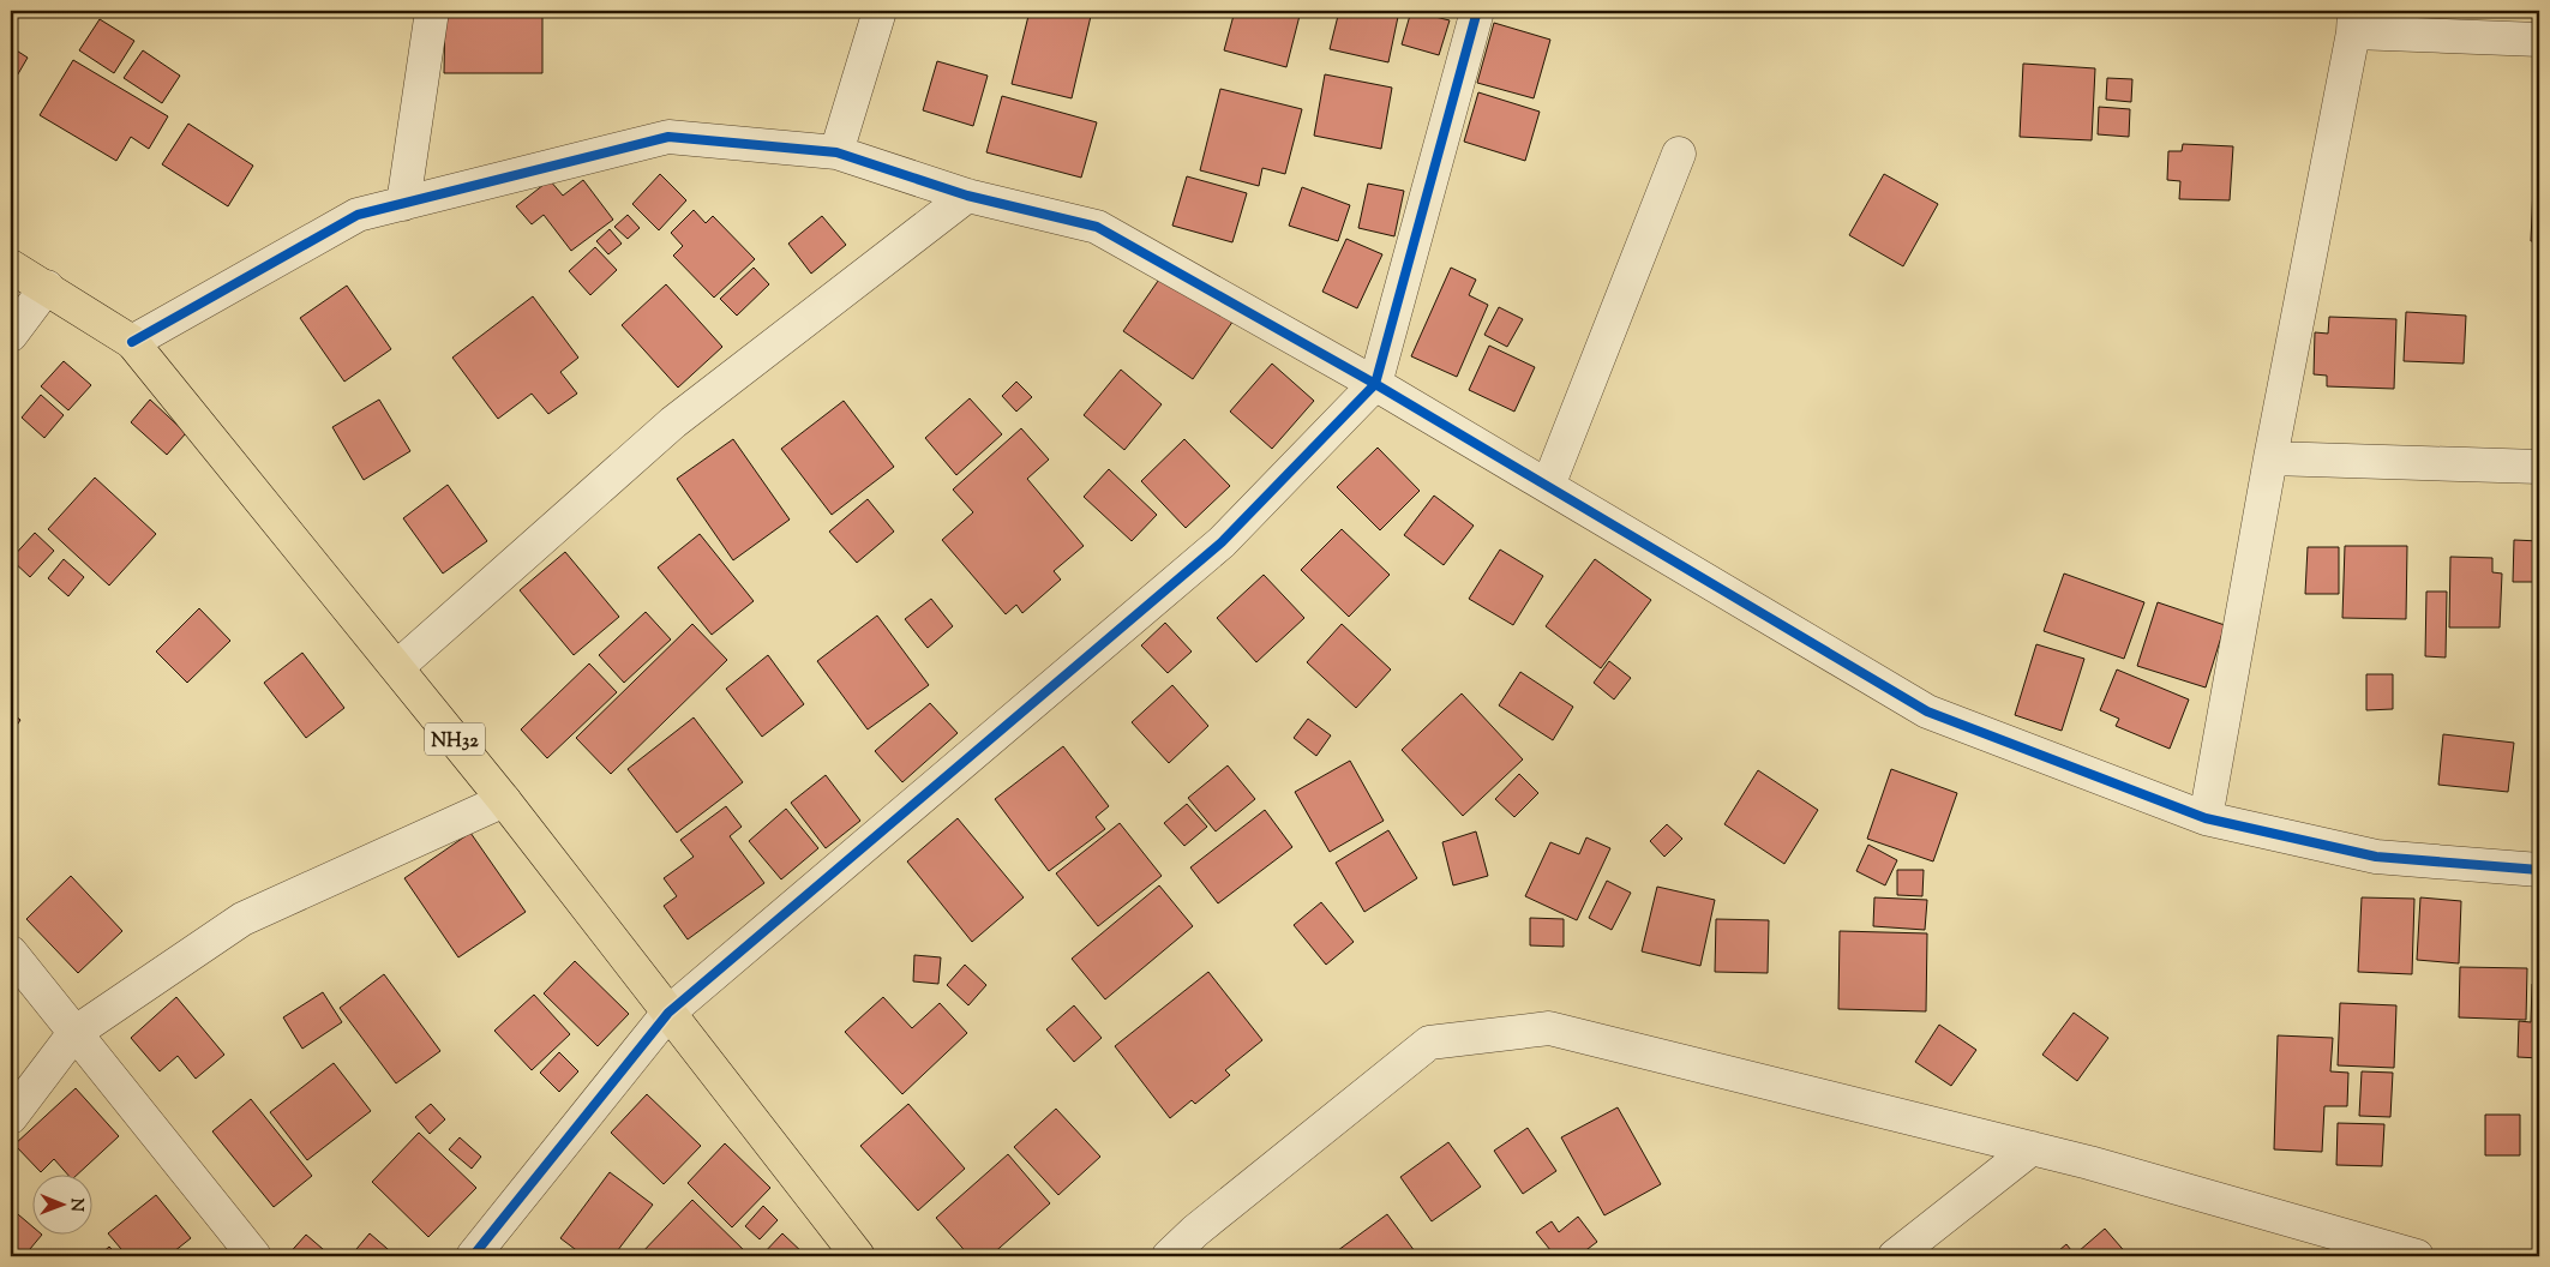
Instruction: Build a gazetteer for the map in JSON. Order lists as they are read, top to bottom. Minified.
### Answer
{"streets":{"highway":["NH32"]},"north":"right"}
